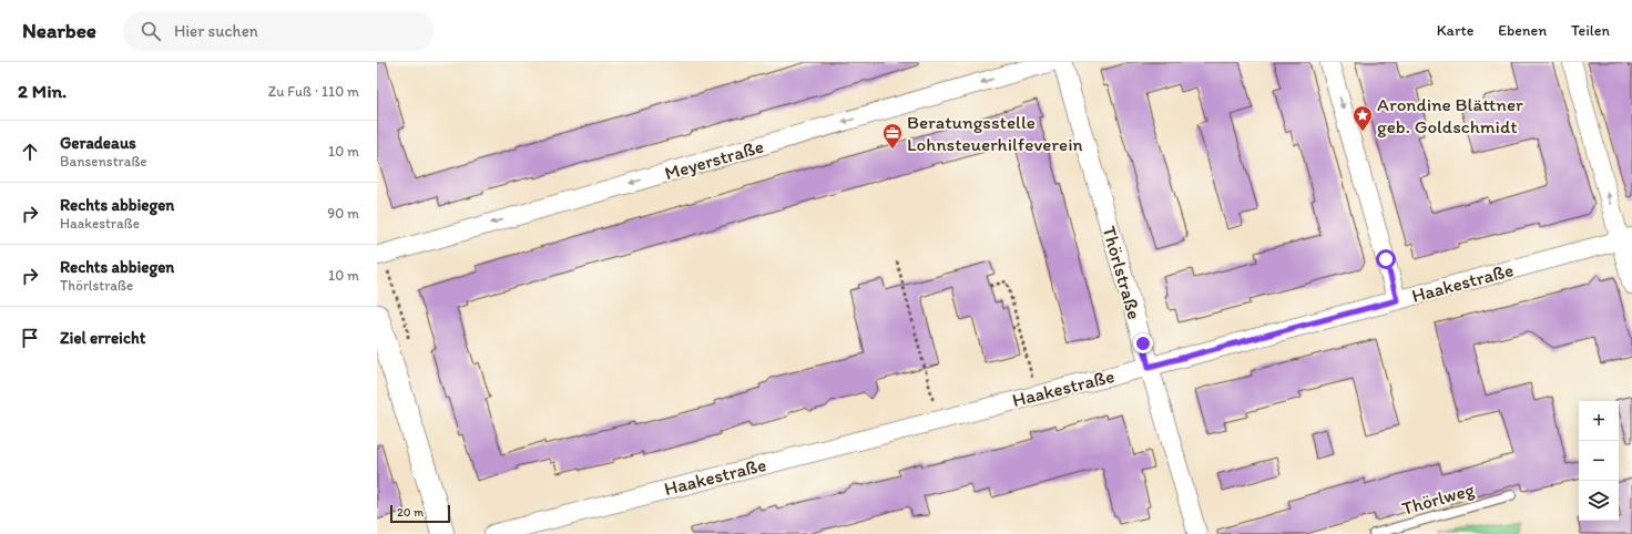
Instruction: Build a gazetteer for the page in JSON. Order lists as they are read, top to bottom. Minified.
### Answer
{"streets":{"street":["Meyerstraße","Thörlstraße","Haakestraße"],"lane":["Thörlweg"]},"crossings":[["Thörlstraße","Haakestraße"]],"one_way":["Meyerstraße"],"places":{"place":["Arondine Blättner geb. Goldschmidt"],"office":["Beratungsstelle Lohnsteuerhilfeverein"]},"scale_bar":"20 m","page":{"header":"Nearbee","search":"Hier suchen","nav":["Karte","Ebenen","Teilen"],"heading":["2 Min.","Zu Fuß · 110 m"],"list":[["Geradeaus","Bansenstraße","10 m"],["Rechts abbiegen","Haakestraße","90 m"],["Rechts abbiegen","Thörlstraße","10 m"],"Ziel erreicht"],"map_buttons":["+","−"],"scale":"20 m"}}
